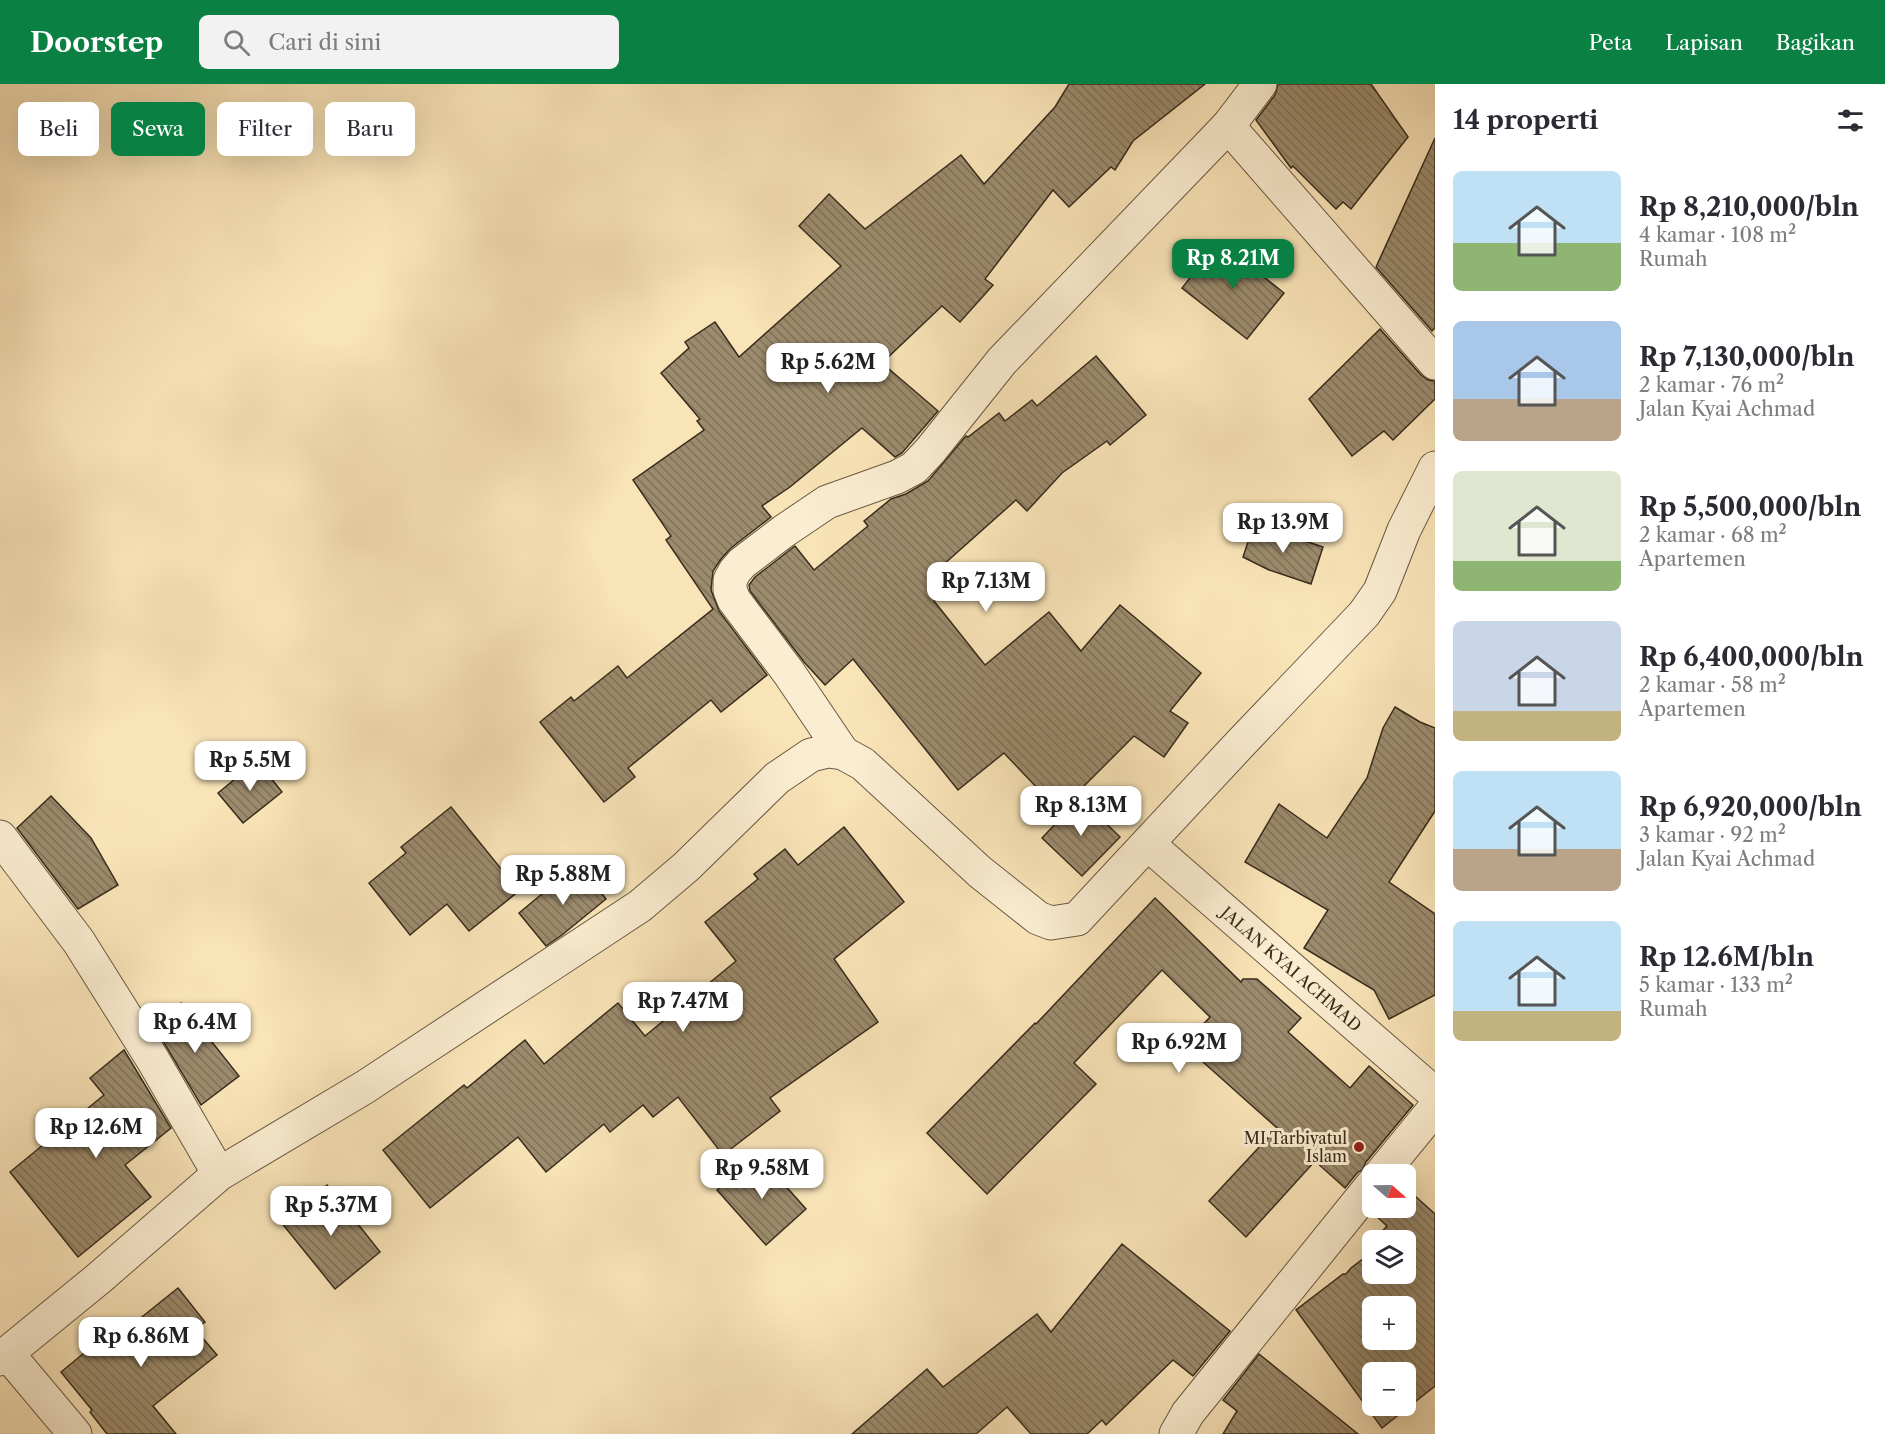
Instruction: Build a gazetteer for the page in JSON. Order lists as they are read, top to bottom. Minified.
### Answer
{"streets":{"street":["JALAN KYAI ACHMAD"]},"places":["MI Tarbiyatul Islam"],"north":"right","page":{"header":"Doorstep","search":"Cari di sini","nav":["Peta","Lapisan","Bagikan"],"heading":"14 properti","chip":["Beli","Sewa","Filter","Baru"],"list":[{"name":"Rp 8,210,000/bln","note":"4 kamar · 108 m² · Rumah"},{"name":"Rp 7,130,000/bln","note":"2 kamar · 76 m² · Jalan Kyai Achmad"},{"name":"Rp 5,500,000/bln","note":"2 kamar · 68 m² · Apartemen"},{"name":"Rp 6,400,000/bln","note":"2 kamar · 58 m² · Apartemen"},{"name":"Rp 6,920,000/bln","note":"3 kamar · 92 m² · Jalan Kyai Achmad"},{"name":"Rp 12.6M/bln","note":"5 kamar · 133 m² · Rumah"}],"price":["Rp 8.21M","Rp 5.62M","Rp 13.9M","Rp 7.13M","Rp 5.5M","Rp 8.13M","Rp 5.88M","Rp 7.47M","Rp 6.4M","Rp 6.92M","Rp 12.6M","Rp 9.58M","Rp 5.37M","Rp 6.86M"],"map_buttons":["+","−"]}}
